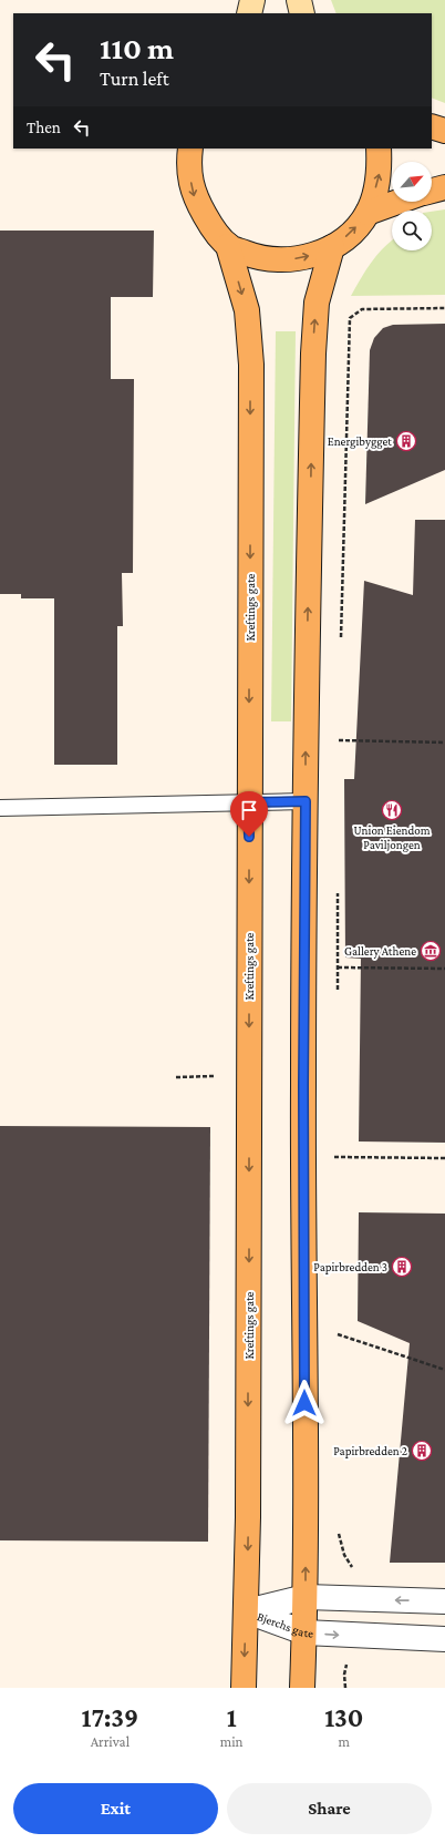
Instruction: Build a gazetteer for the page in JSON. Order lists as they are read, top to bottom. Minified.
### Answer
{"streets":{"main road":["Kreftings gate"],"street":["Bjerchs gate"]},"crossings":[["Kreftings gate","Bjerchs gate"]],"places":{"building":["Energibygget","Papirbredden 3","Papirbredden 2"],"restaurant":["Union Eiendom Paviljongen"],"museum":["Gallery Athene"]},"north":"top right","page":{"turn":["110 m","Turn left"],"then":"Then","eta":["17:39","Arrival","1","min","130","m"],"buttons":["Exit","Share"]}}
